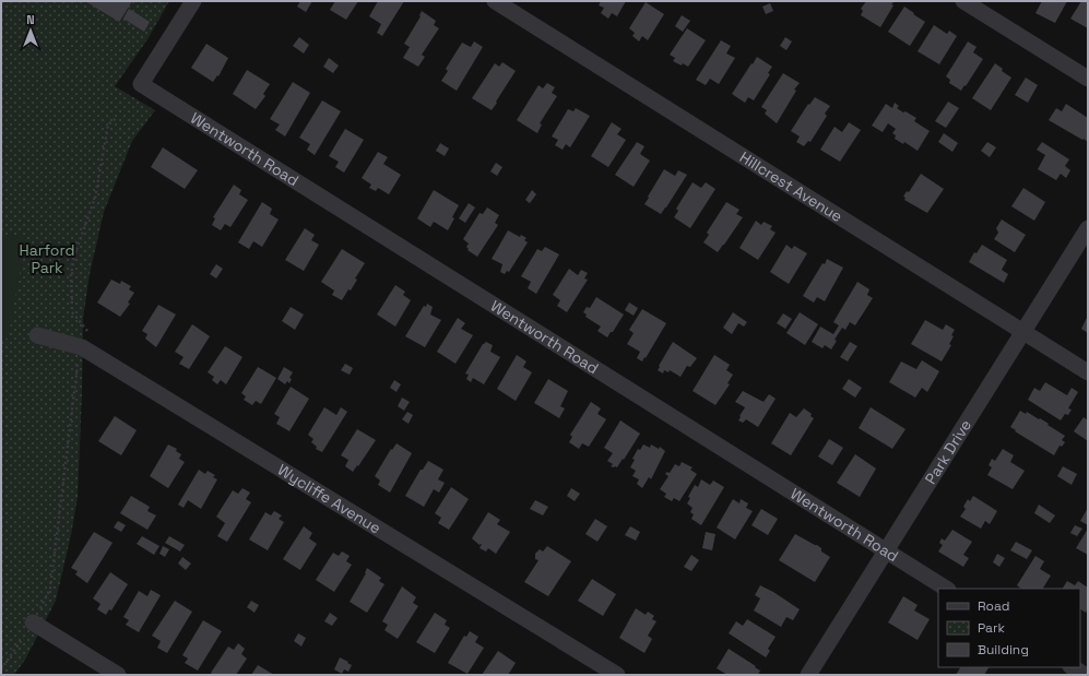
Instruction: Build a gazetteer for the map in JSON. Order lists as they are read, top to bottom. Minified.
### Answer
{"streets":{"street":["Wentworth Road","Hillcrest Avenue","Park Drive","Wycliffe Avenue"]},"crossings":[["Wentworth Road","Park Drive"],["Hillcrest Avenue","Park Drive"]],"parks":["Harford Park"],"legend":["Road","Park","Building"],"north":"top"}
